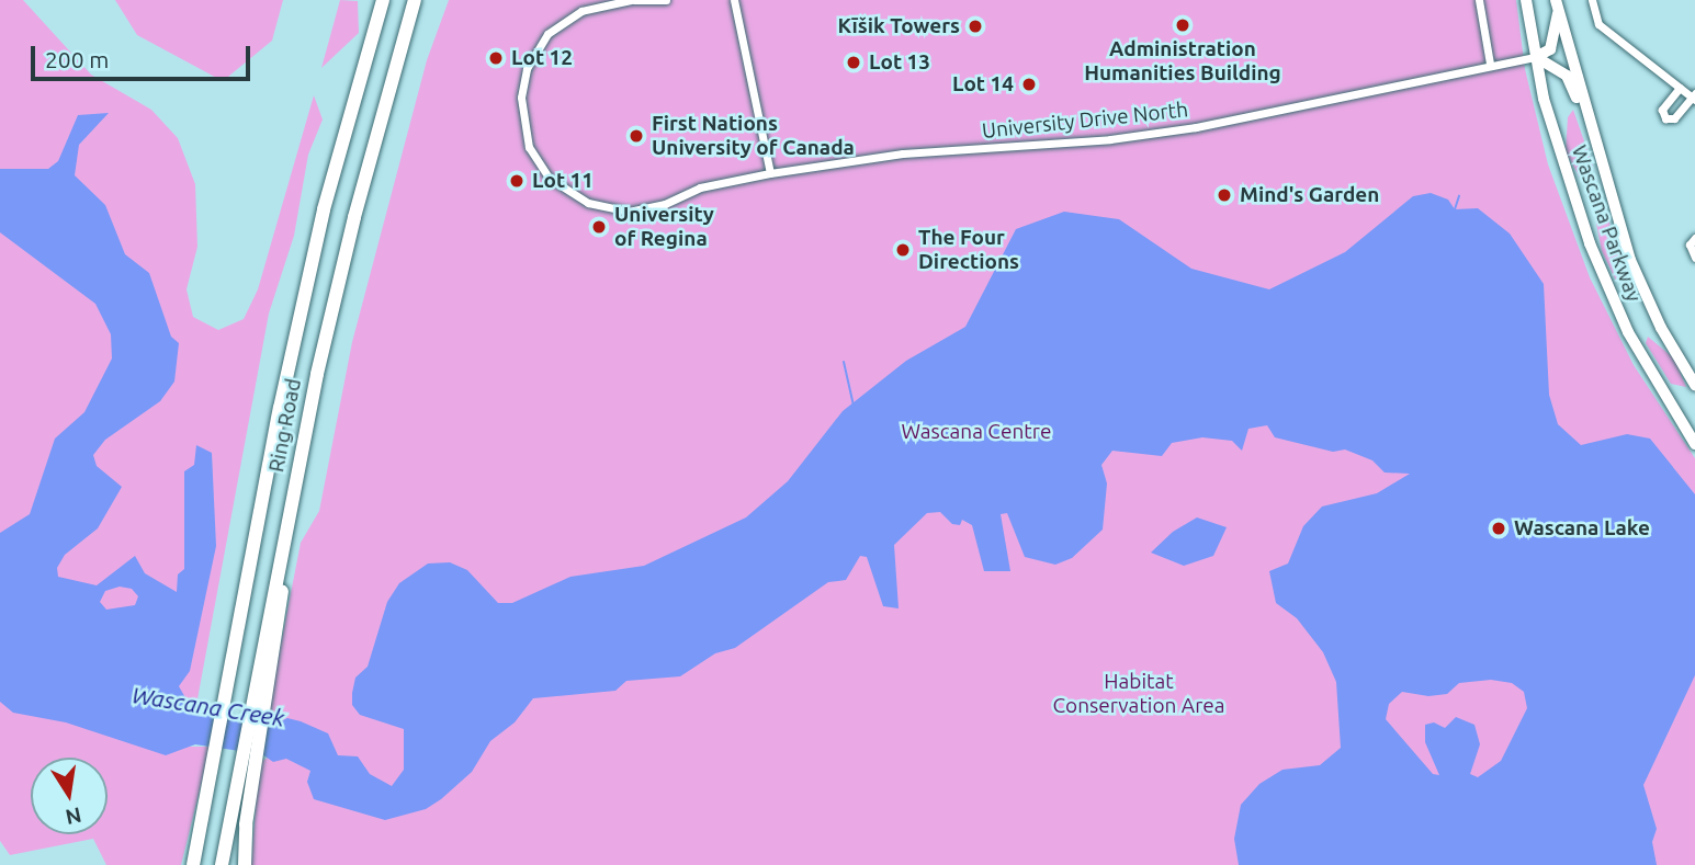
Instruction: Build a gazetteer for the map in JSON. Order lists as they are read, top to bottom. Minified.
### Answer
{"streets":{"highway":["Ring Road"],"main road":["Wascana Parkway"],"street":["University Drive North"]},"crossings":[["University Drive North","Wascana Parkway"]],"water":["Wascana Creek"],"parks":["Wascana Centre","Habitat Conservation Area"],"places":["Administration Humanities Building","Kīšik Towers","Lot 12","Lot 13","Lot 14","First Nations University of Canada","Lot 11","Mind's Garden","University of Regina","The Four Directions","Wascana Lake"],"scale_bar":"200 m","north":"bottom"}
